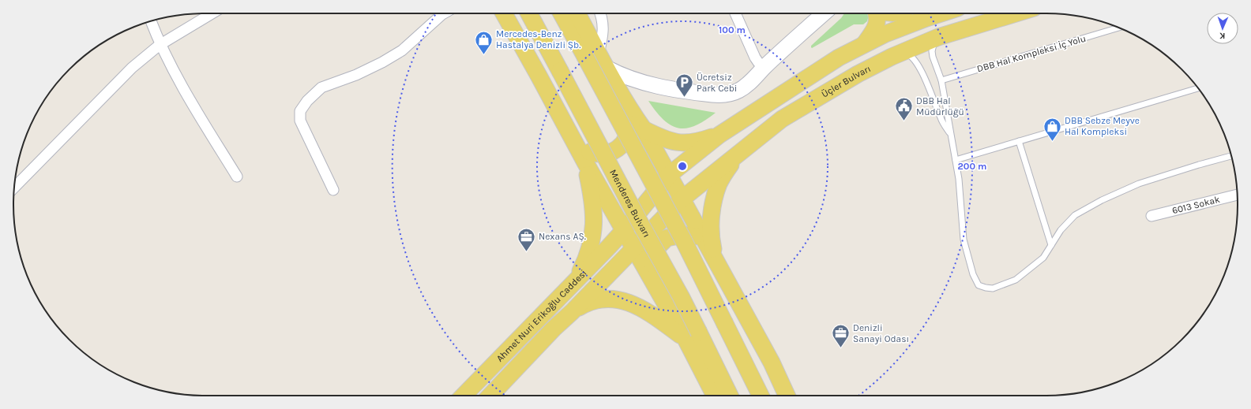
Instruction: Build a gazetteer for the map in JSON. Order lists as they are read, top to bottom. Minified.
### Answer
{"streets":{"main road":["Üçler Bulvarı","Menderes Bulvarı","Ahmet Nuri Erikoğlu Caddesi"],"street":["6013 Sokak"],"lane":["DBB Hal Kompleksi İç Yolu"]},"crossings":[["Üçler Bulvarı","Ahmet Nuri Erikoğlu Caddesi"]],"places":{"shop":["Mercedes-Benz Hastalya Denizli Şb.","DBB Sebze Meyve Hal Kompleksi"],"parking":["Ücretsiz Park Cebi"],"public building":["DBB Hal Müdürlüğü"],"office":["Nexans AŞ.","Denizli Sanayi Odası"]},"north":"bottom","rings":["100 m","200 m"]}
